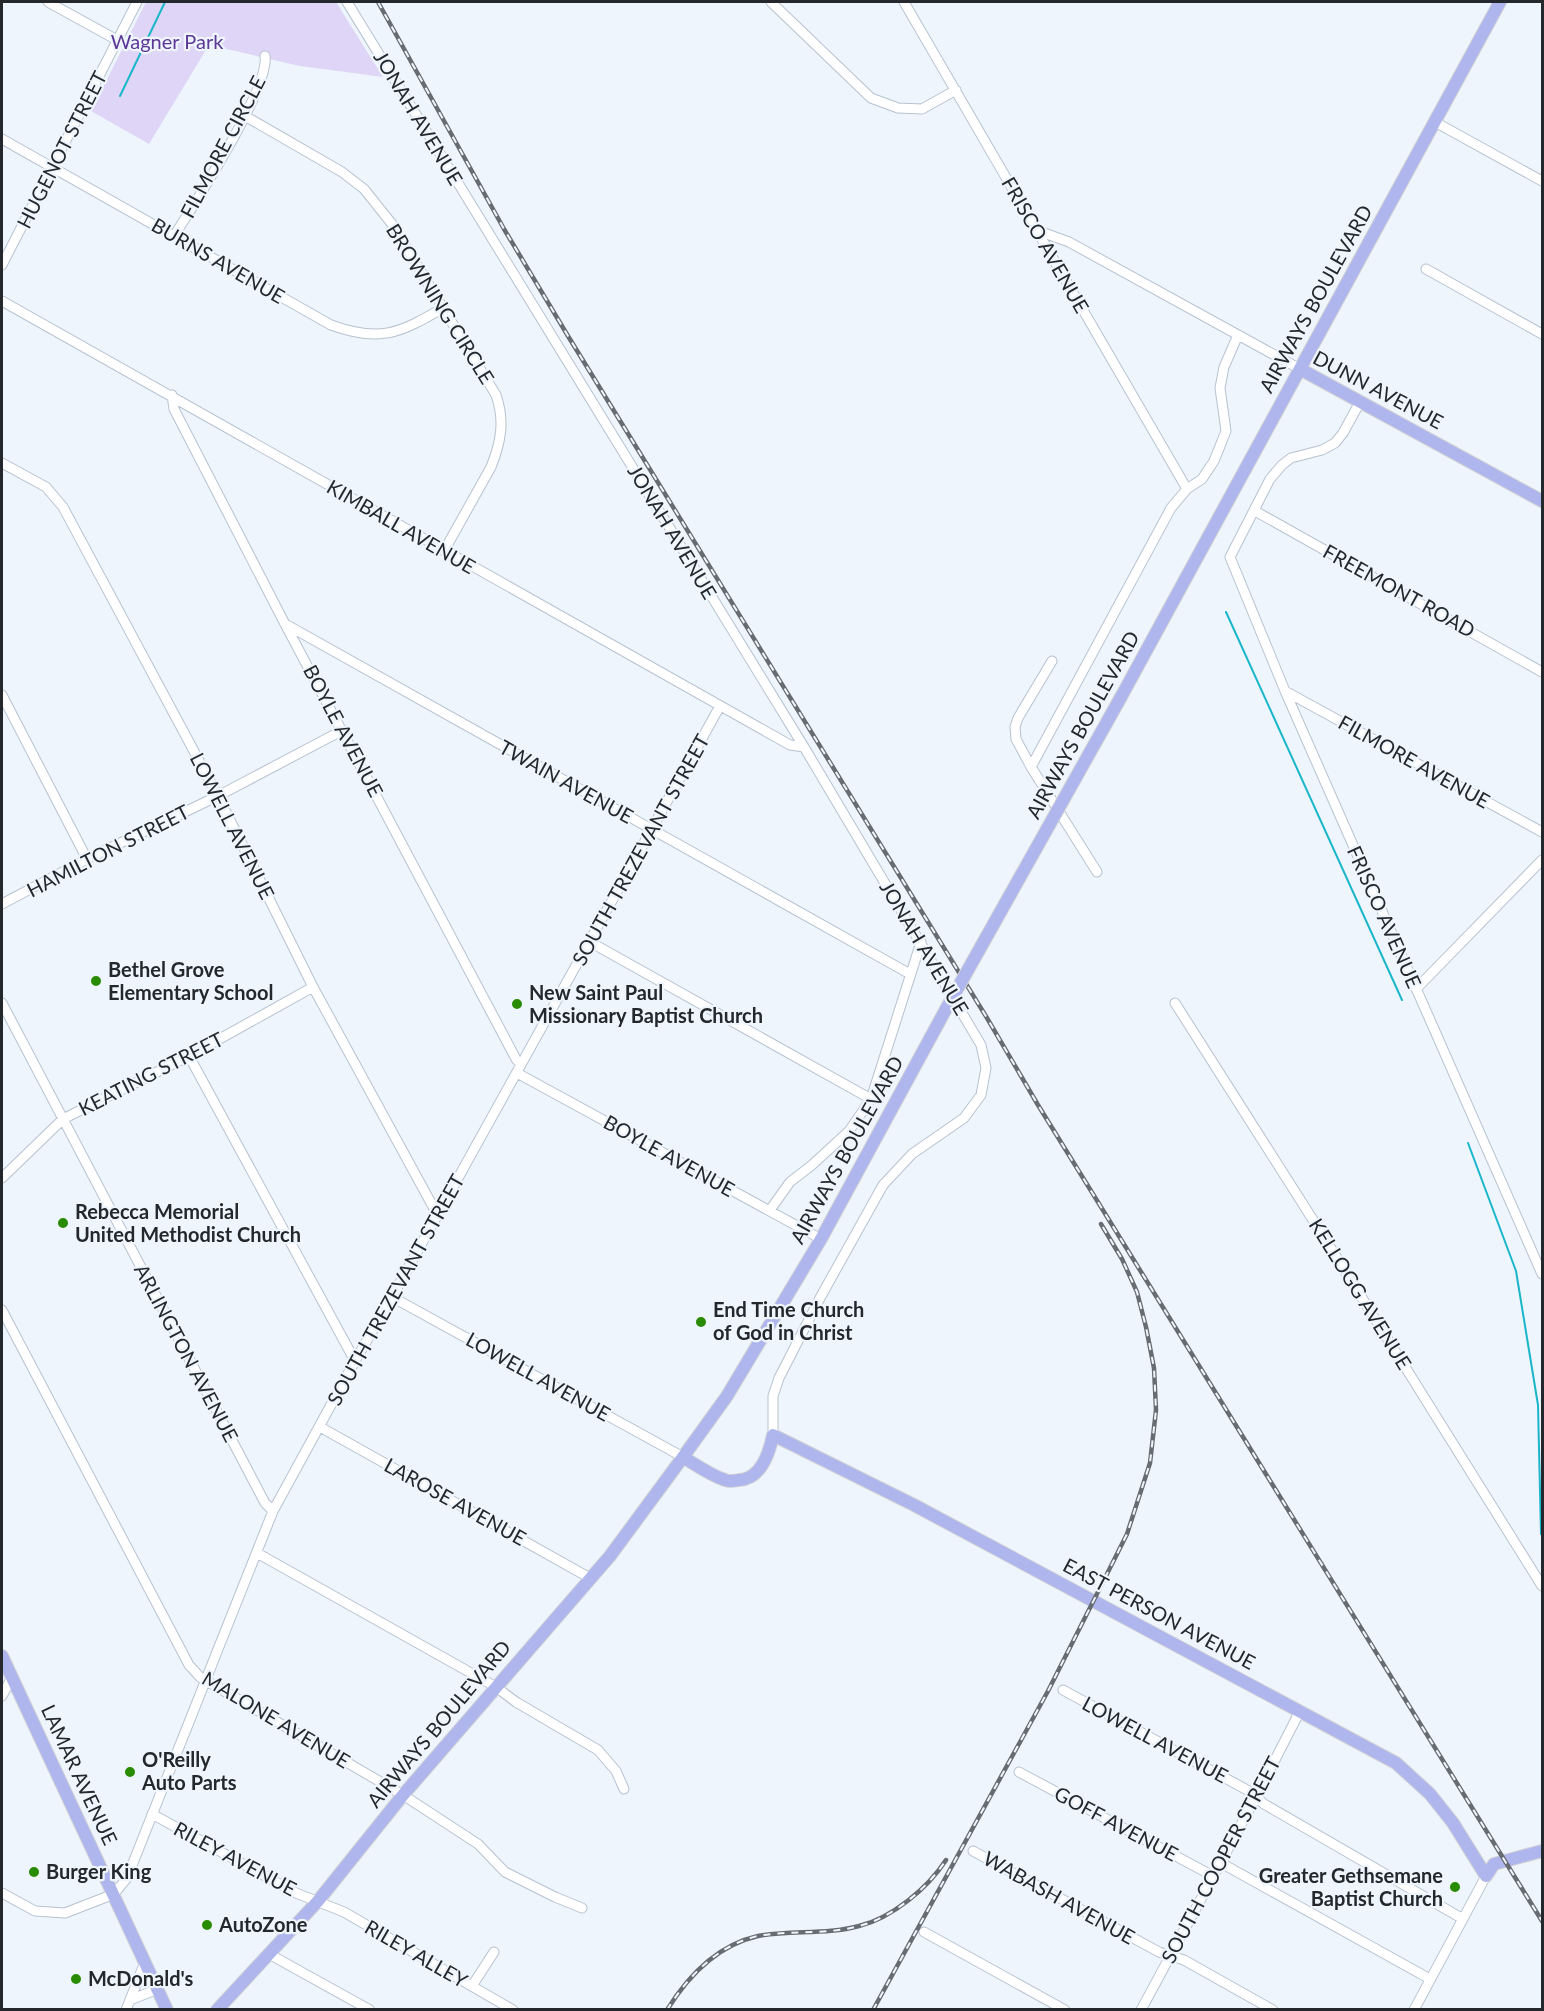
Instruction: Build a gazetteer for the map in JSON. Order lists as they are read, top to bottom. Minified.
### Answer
{"streets":{"main road":["AIRWAYS BOULEVARD","DUNN AVENUE","EAST PERSON AVENUE","LAMAR AVENUE"],"street":["JONAH AVENUE","FILMORE CIRCLE","HUGENOT STREET","FRISCO AVENUE","BURNS AVENUE","BROWNING CIRCLE","KIMBALL AVENUE","FREEMONT ROAD","BOYLE AVENUE","FILMORE AVENUE","TWAIN AVENUE","LOWELL AVENUE","SOUTH TREZEVANT STREET","HAMILTON STREET","KEATING STREET","KELLOGG AVENUE","ARLINGTON AVENUE","LAROSE AVENUE","MALONE AVENUE","GOFF AVENUE","RILEY AVENUE","SOUTH COOPER STREET","WABASH AVENUE","RILEY ALLEY"]},"crossings":[["JONAH AVENUE","AIRWAYS BOULEVARD"],["JONAH AVENUE","KIMBALL AVENUE"],["JONAH AVENUE","EAST PERSON AVENUE"],["FILMORE CIRCLE","BURNS AVENUE"],["FILMORE CIRCLE","BROWNING CIRCLE"],["HUGENOT STREET","BURNS AVENUE"],["FRISCO AVENUE","AIRWAYS BOULEVARD"],["FRISCO AVENUE","DUNN AVENUE"],["FRISCO AVENUE","FREEMONT ROAD"],["FRISCO AVENUE","FILMORE AVENUE"],["BURNS AVENUE","BROWNING CIRCLE"],["AIRWAYS BOULEVARD","DUNN AVENUE"],["AIRWAYS BOULEVARD","BOYLE AVENUE"],["AIRWAYS BOULEVARD","TWAIN AVENUE"],["AIRWAYS BOULEVARD","LOWELL AVENUE"],["AIRWAYS BOULEVARD","LAROSE AVENUE"],["AIRWAYS BOULEVARD","MALONE AVENUE"],["AIRWAYS BOULEVARD","RILEY AVENUE"],["AIRWAYS BOULEVARD","RILEY ALLEY"],["BROWNING CIRCLE","KIMBALL AVENUE"],["KIMBALL AVENUE","BOYLE AVENUE"],["KIMBALL AVENUE","SOUTH TREZEVANT STREET"],["BOYLE AVENUE","TWAIN AVENUE"],["BOYLE AVENUE","SOUTH TREZEVANT STREET"],["BOYLE AVENUE","HAMILTON STREET"],["TWAIN AVENUE","SOUTH TREZEVANT STREET"],["LOWELL AVENUE","SOUTH TREZEVANT STREET"],["LOWELL AVENUE","HAMILTON STREET"],["LOWELL AVENUE","KEATING STREET"],["LOWELL AVENUE","SOUTH COOPER STREET"],["SOUTH TREZEVANT STREET","ARLINGTON AVENUE"],["SOUTH TREZEVANT STREET","LAROSE AVENUE"],["SOUTH TREZEVANT STREET","MALONE AVENUE"],["SOUTH TREZEVANT STREET","LAMAR AVENUE"],["SOUTH TREZEVANT STREET","RILEY AVENUE"],["KEATING STREET","ARLINGTON AVENUE"],["EAST PERSON AVENUE","SOUTH COOPER STREET"],["GOFF AVENUE","SOUTH COOPER STREET"],["RILEY AVENUE","RILEY ALLEY"],["SOUTH COOPER STREET","WABASH AVENUE"]],"parks":["Wagner Park"],"places":["Bethel Grove Elementary School","New Saint Paul Missionary Baptist Church","Rebecca Memorial United Methodist Church","End Time Church of God in Christ","O'Reilly Auto Parts","Burger King","Greater Gethsemane Baptist Church","AutoZone","McDonald's"]}
